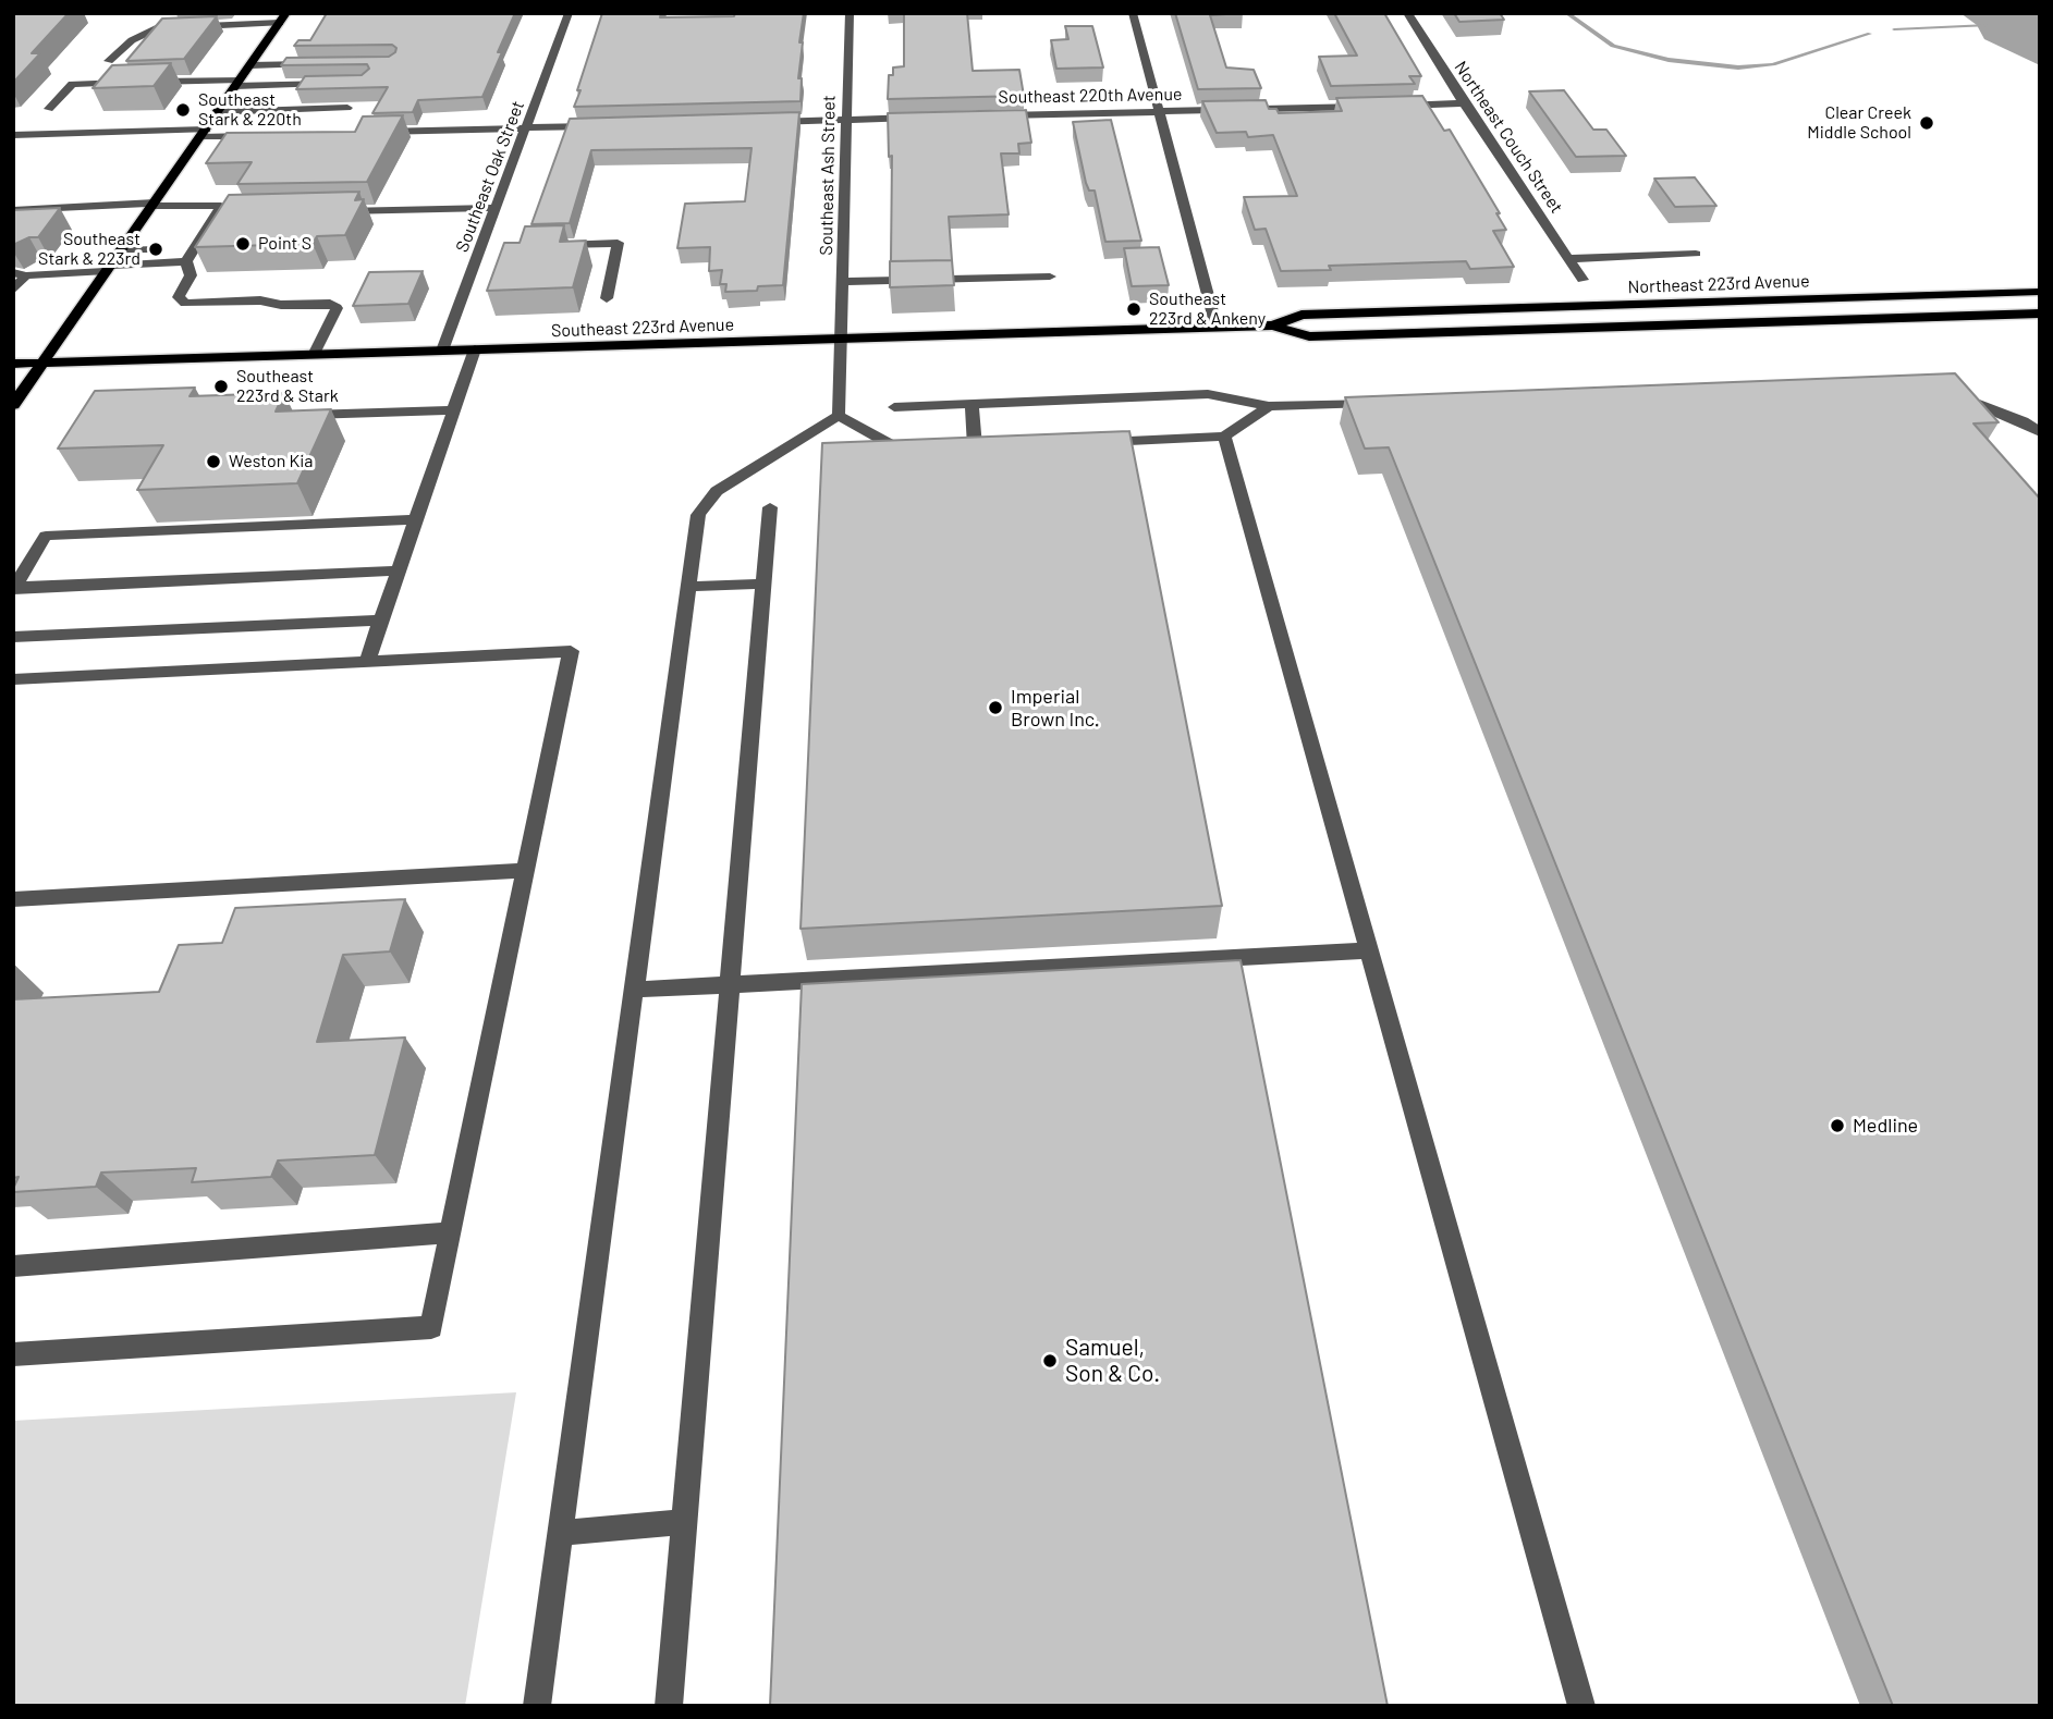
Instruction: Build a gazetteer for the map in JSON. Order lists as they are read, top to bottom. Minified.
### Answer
{"streets":{"main road":["Northeast 223rd Avenue","Southeast 223rd Avenue"],"street":["Southeast 220th Avenue","Northeast Couch Street","Southeast Ash Street","Southeast Oak Street"]},"crossings":[["Southeast Ash Street","Southeast 223rd Avenue"],["Southeast Oak Street","Southeast 223rd Avenue"],["Northeast 223rd Avenue","Southeast 223rd Avenue"]],"places":["Southeast Stark & 220th","Clear Creek Middle School","Point S","Southeast Stark & 223rd","Southeast 223rd & Ankeny","Southeast 223rd & Stark","Weston Kia","Imperial Brown Inc.","Medline","Samuel, Son & Co."]}
